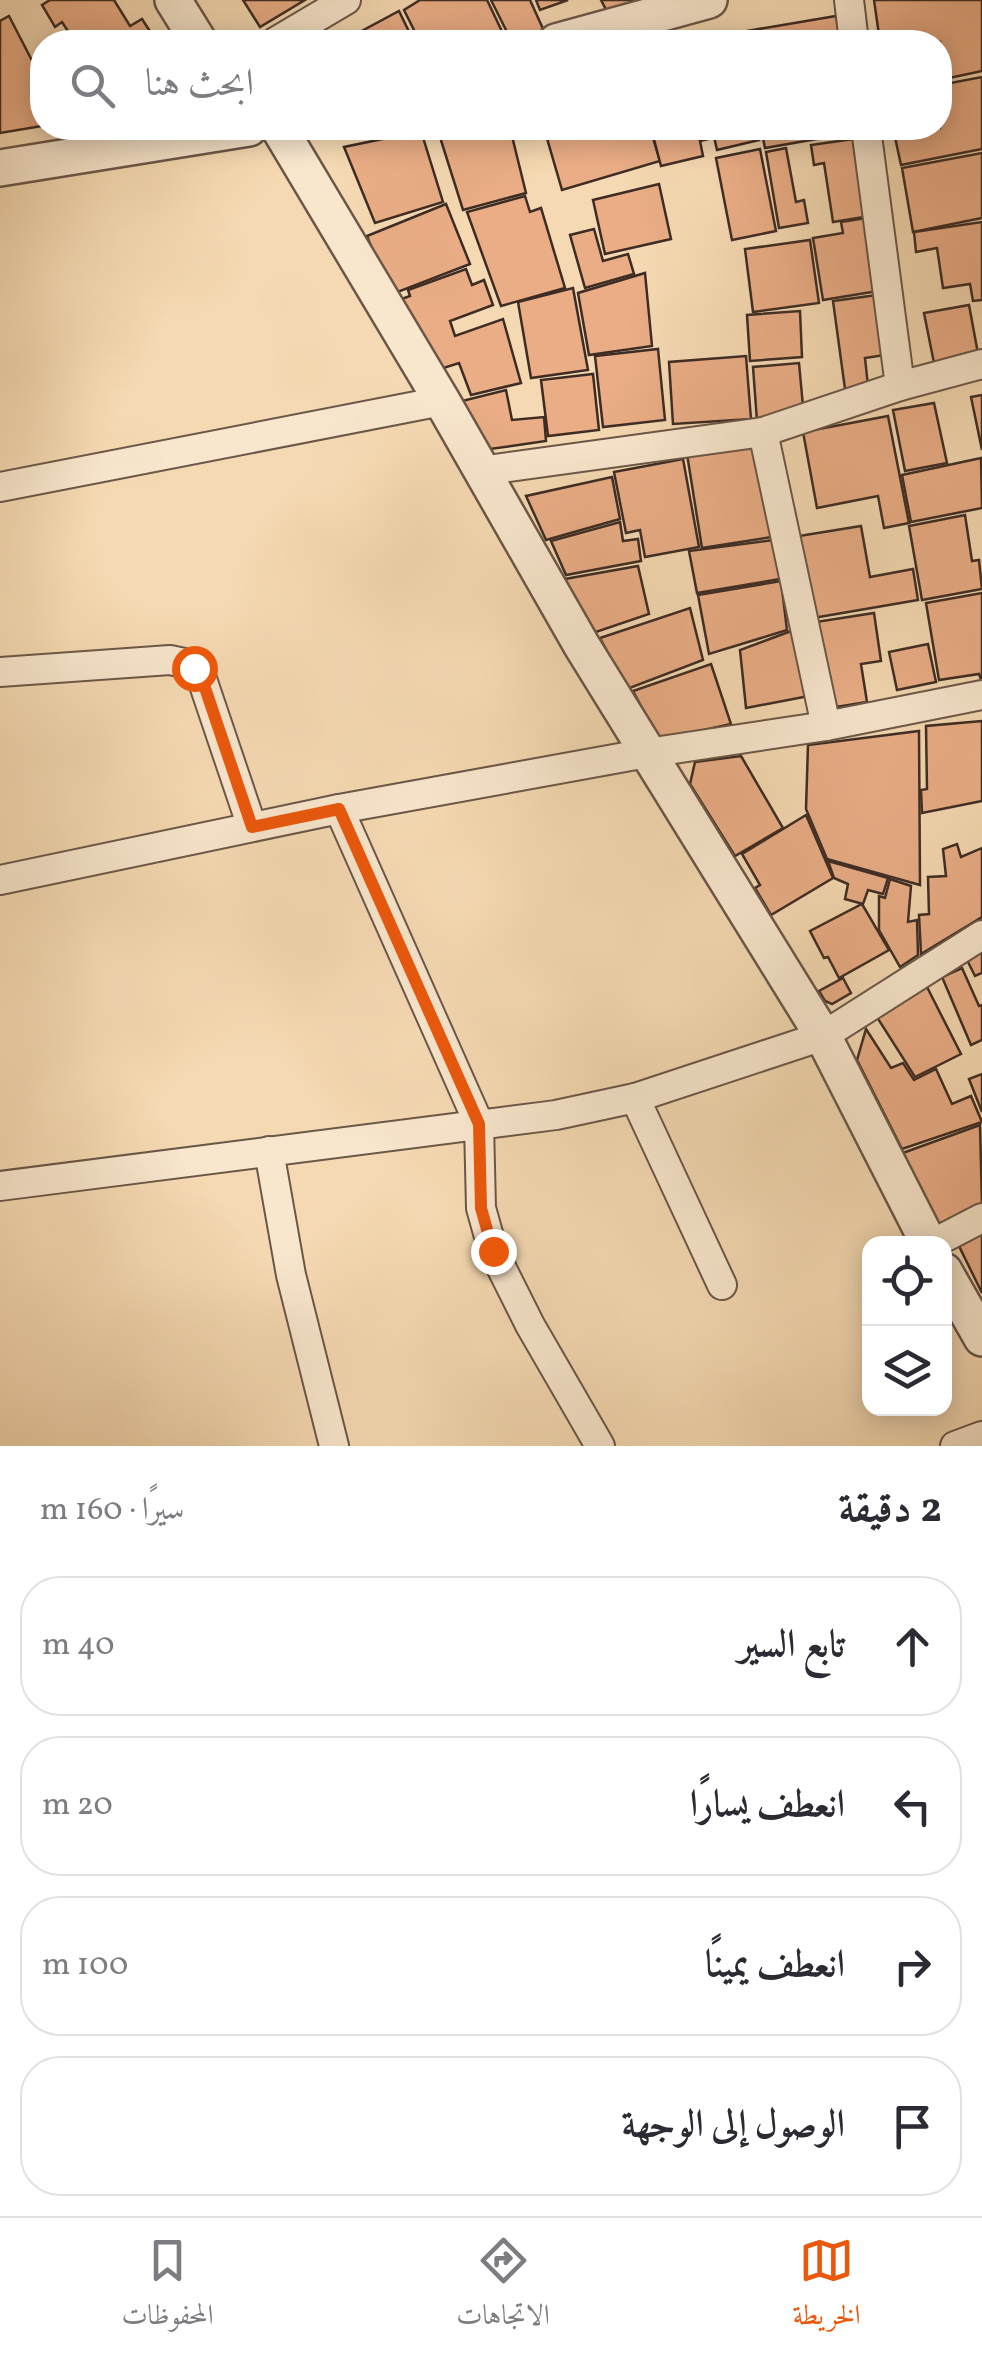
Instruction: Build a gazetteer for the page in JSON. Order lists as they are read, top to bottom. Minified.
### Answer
{"page":{"search":"ابحث هنا","heading":["2 دقيقة","سيرًا · 160 m"],"list":[["تابع السير","40 m"],["انعطف يسارًا","20 m"],["انعطف يمينًا","100 m"],"الوصول إلى الوجهة"],"nav":["الخريطة","الاتجاهات","المحفوظات"]}}
